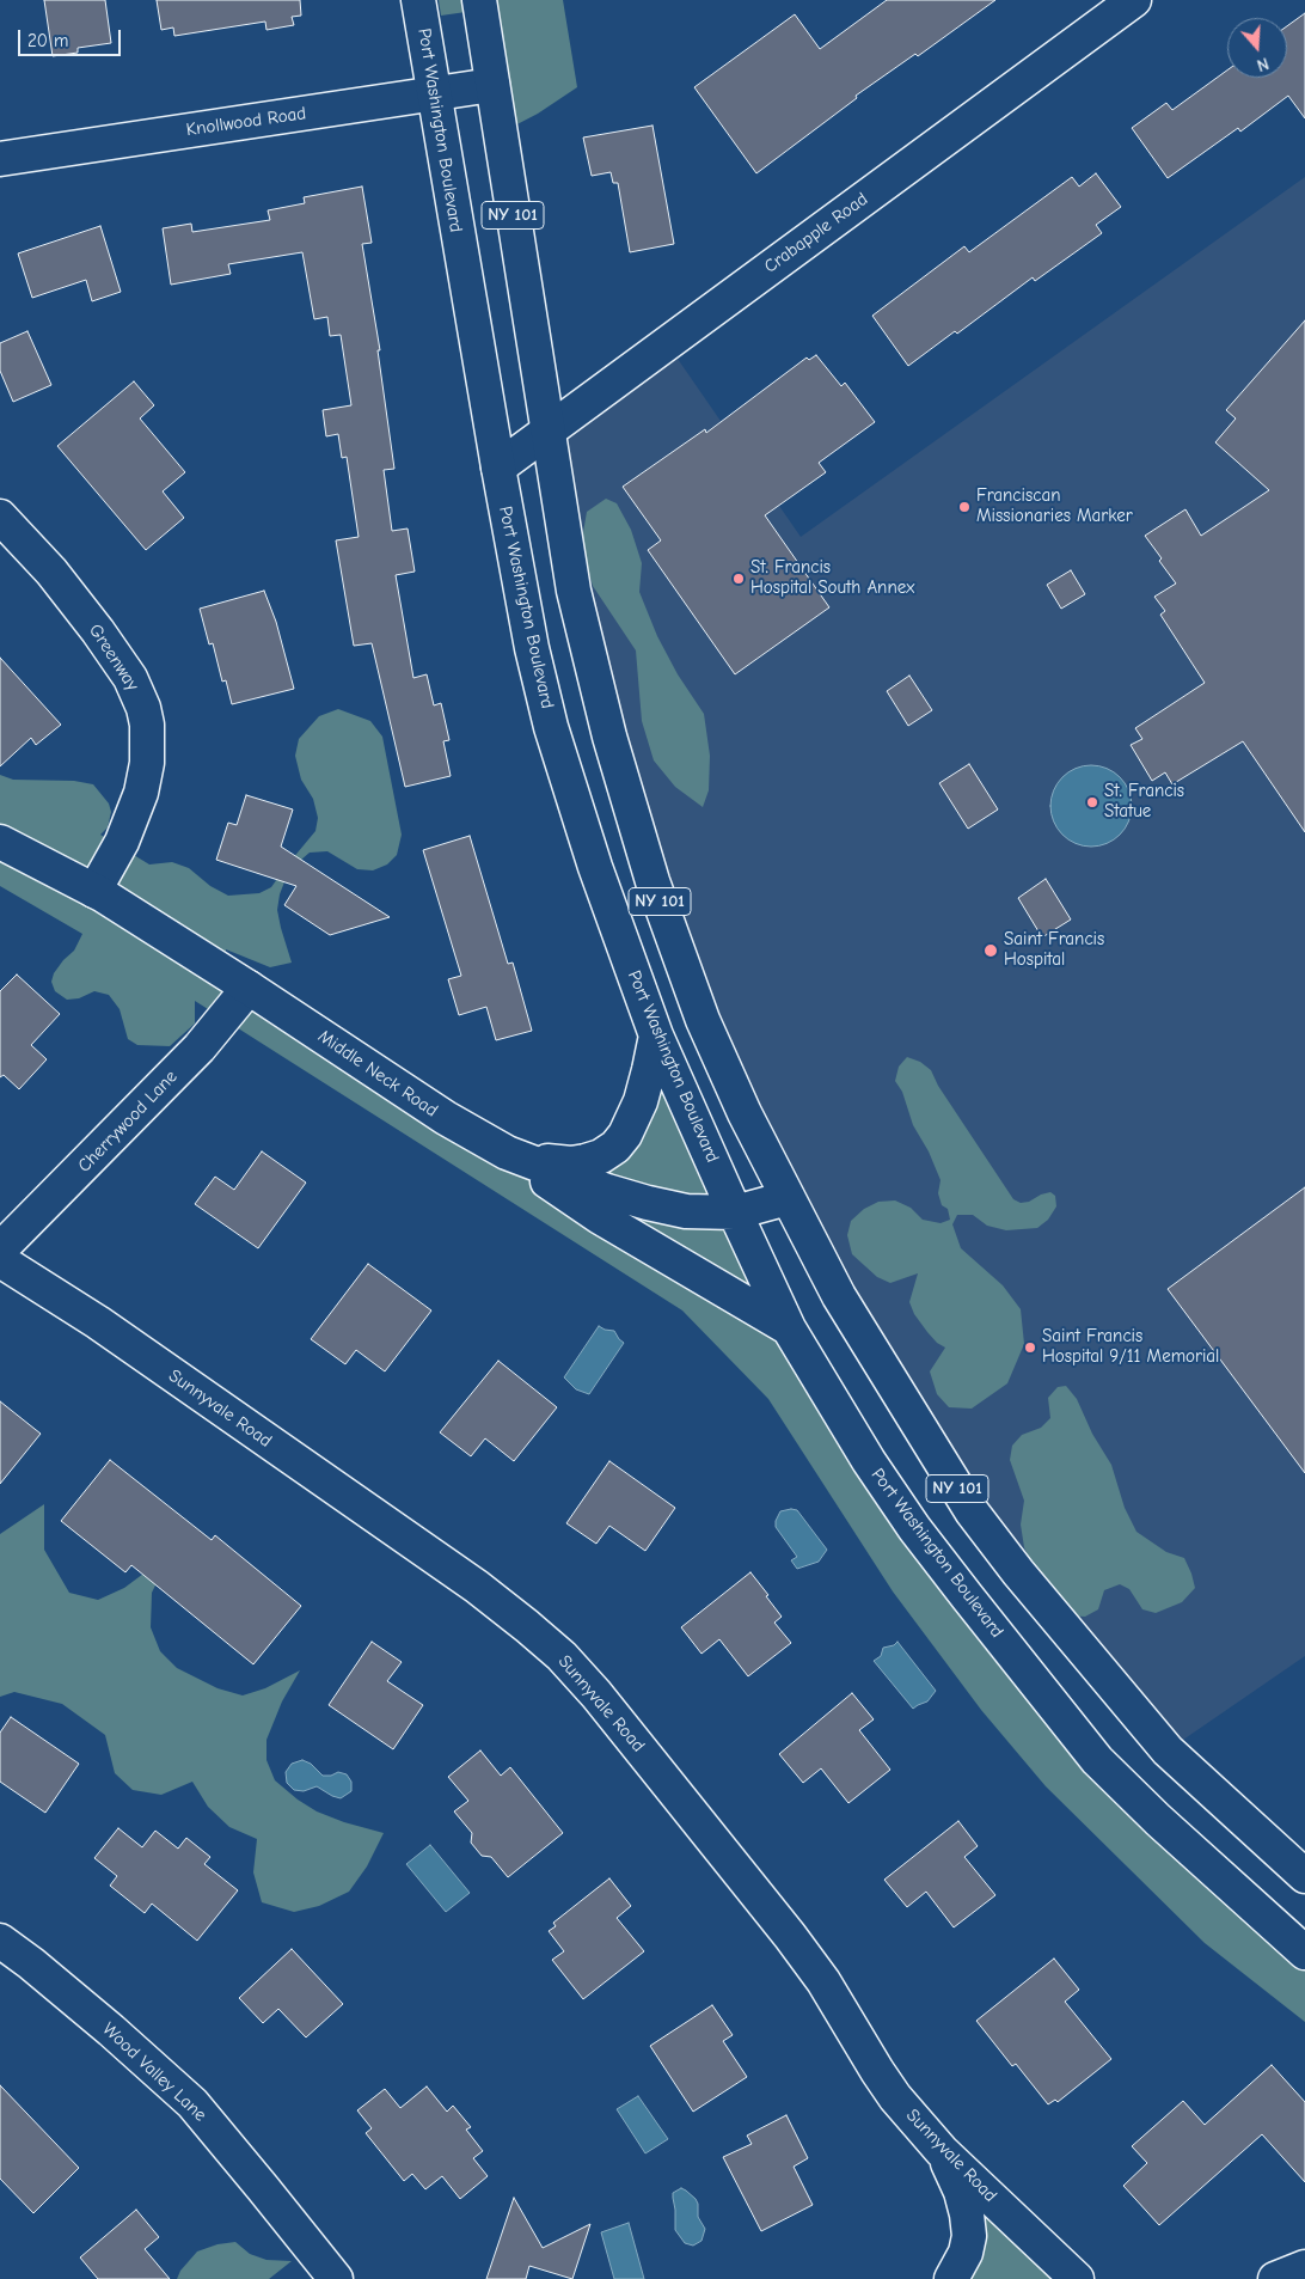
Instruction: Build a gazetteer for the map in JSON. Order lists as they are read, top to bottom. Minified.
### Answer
{"streets":{"main road":["Knollwood Road","Port Washington Boulevard","NY 101","Crabapple Road","Greenway","Middle Neck Road","Cherrywood Lane","Sunnyvale Road","Wood Valley Lane"]},"crossings":[["Knollwood Road","Port Washington Boulevard"],["Knollwood Road","NY 101"],["Port Washington Boulevard","Crabapple Road"],["Port Washington Boulevard","Middle Neck Road"],["NY 101","Crabapple Road"],["NY 101","Middle Neck Road"],["Greenway","Middle Neck Road"],["Middle Neck Road","Cherrywood Lane"]],"places":["Franciscan Missionaries Marker","St. Francis Hospital South Annex","St. Francis Statue","Saint Francis Hospital","Saint Francis Hospital 9/11 Memorial"],"scale_bar":"20 m","north":"bottom"}
